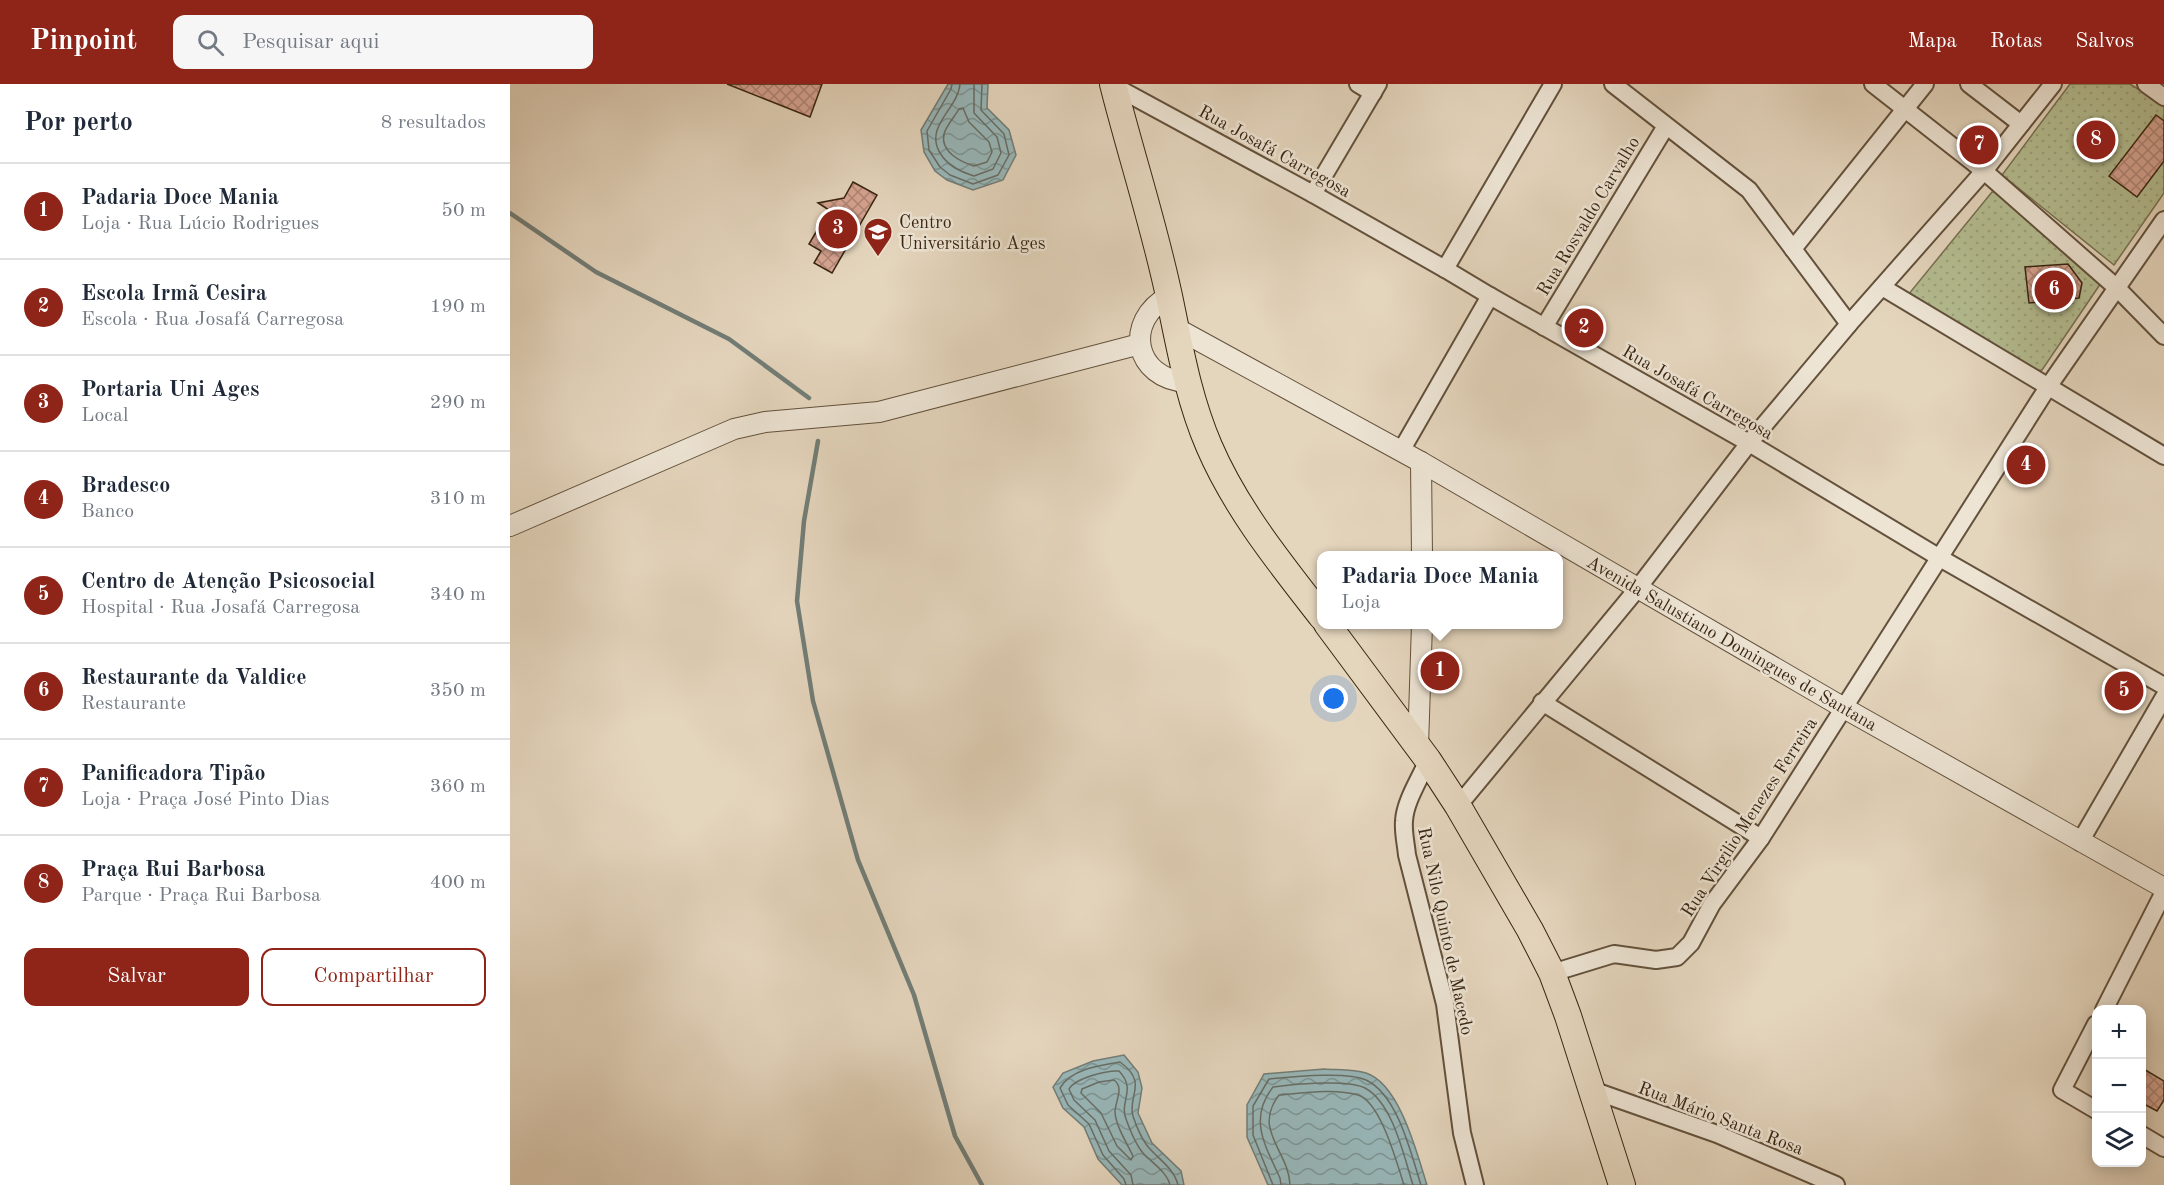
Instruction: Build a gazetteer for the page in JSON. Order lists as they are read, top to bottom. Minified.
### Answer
{"streets":{"street":["Rua Josafá Carregosa","Rua Rosvaldo Carvalho","Avenida Salustiano Domingues de Santana","Rua Virgilio Menezes Ferreira","Rua Nilo Quinto de Macedo","Rua Mário Santa Rosa"]},"crossings":[["Rua Josafá Carregosa","Rua Rosvaldo Carvalho"],["Rua Josafá Carregosa","Rua Virgilio Menezes Ferreira"],["Avenida Salustiano Domingues de Santana","Rua Virgilio Menezes Ferreira"]],"places":{"school or university":["Centro Universitário Ages"]},"page":{"header":"Pinpoint","search":"Pesquisar aqui","nav":["Mapa","Rotas","Salvos"],"heading":["Por perto","8 resultados"],"pins":["8","7","3","6","2","4","1","5"],"list":[{"mark":"1","name":"Padaria Doce Mania","note":"Loja · Rua Lúcio Rodrigues","value":"50 m"},{"mark":"2","name":"Escola Irmã Cesira","note":"Escola · Rua Josafá Carregosa","value":"190 m"},{"mark":"3","name":"Portaria Uni Ages","note":"Local","value":"290 m"},{"mark":"4","name":"Bradesco","note":"Banco","value":"310 m"},{"mark":"5","name":"Centro de Atenção Psicosocial","note":"Hospital · Rua Josafá Carregosa","value":"340 m"},{"mark":"6","name":"Restaurante da Valdice","note":"Restaurante","value":"350 m"},{"mark":"7","name":"Panificadora Tipão","note":"Loja · Praça José Pinto Dias","value":"360 m"},{"mark":"8","name":"Praça Rui Barbosa","note":"Parque · Praça Rui Barbosa","value":"400 m"}],"popup":["Padaria Doce Mania","Loja"],"buttons":["Salvar","Compartilhar"],"map_buttons":["+","−"]}}
